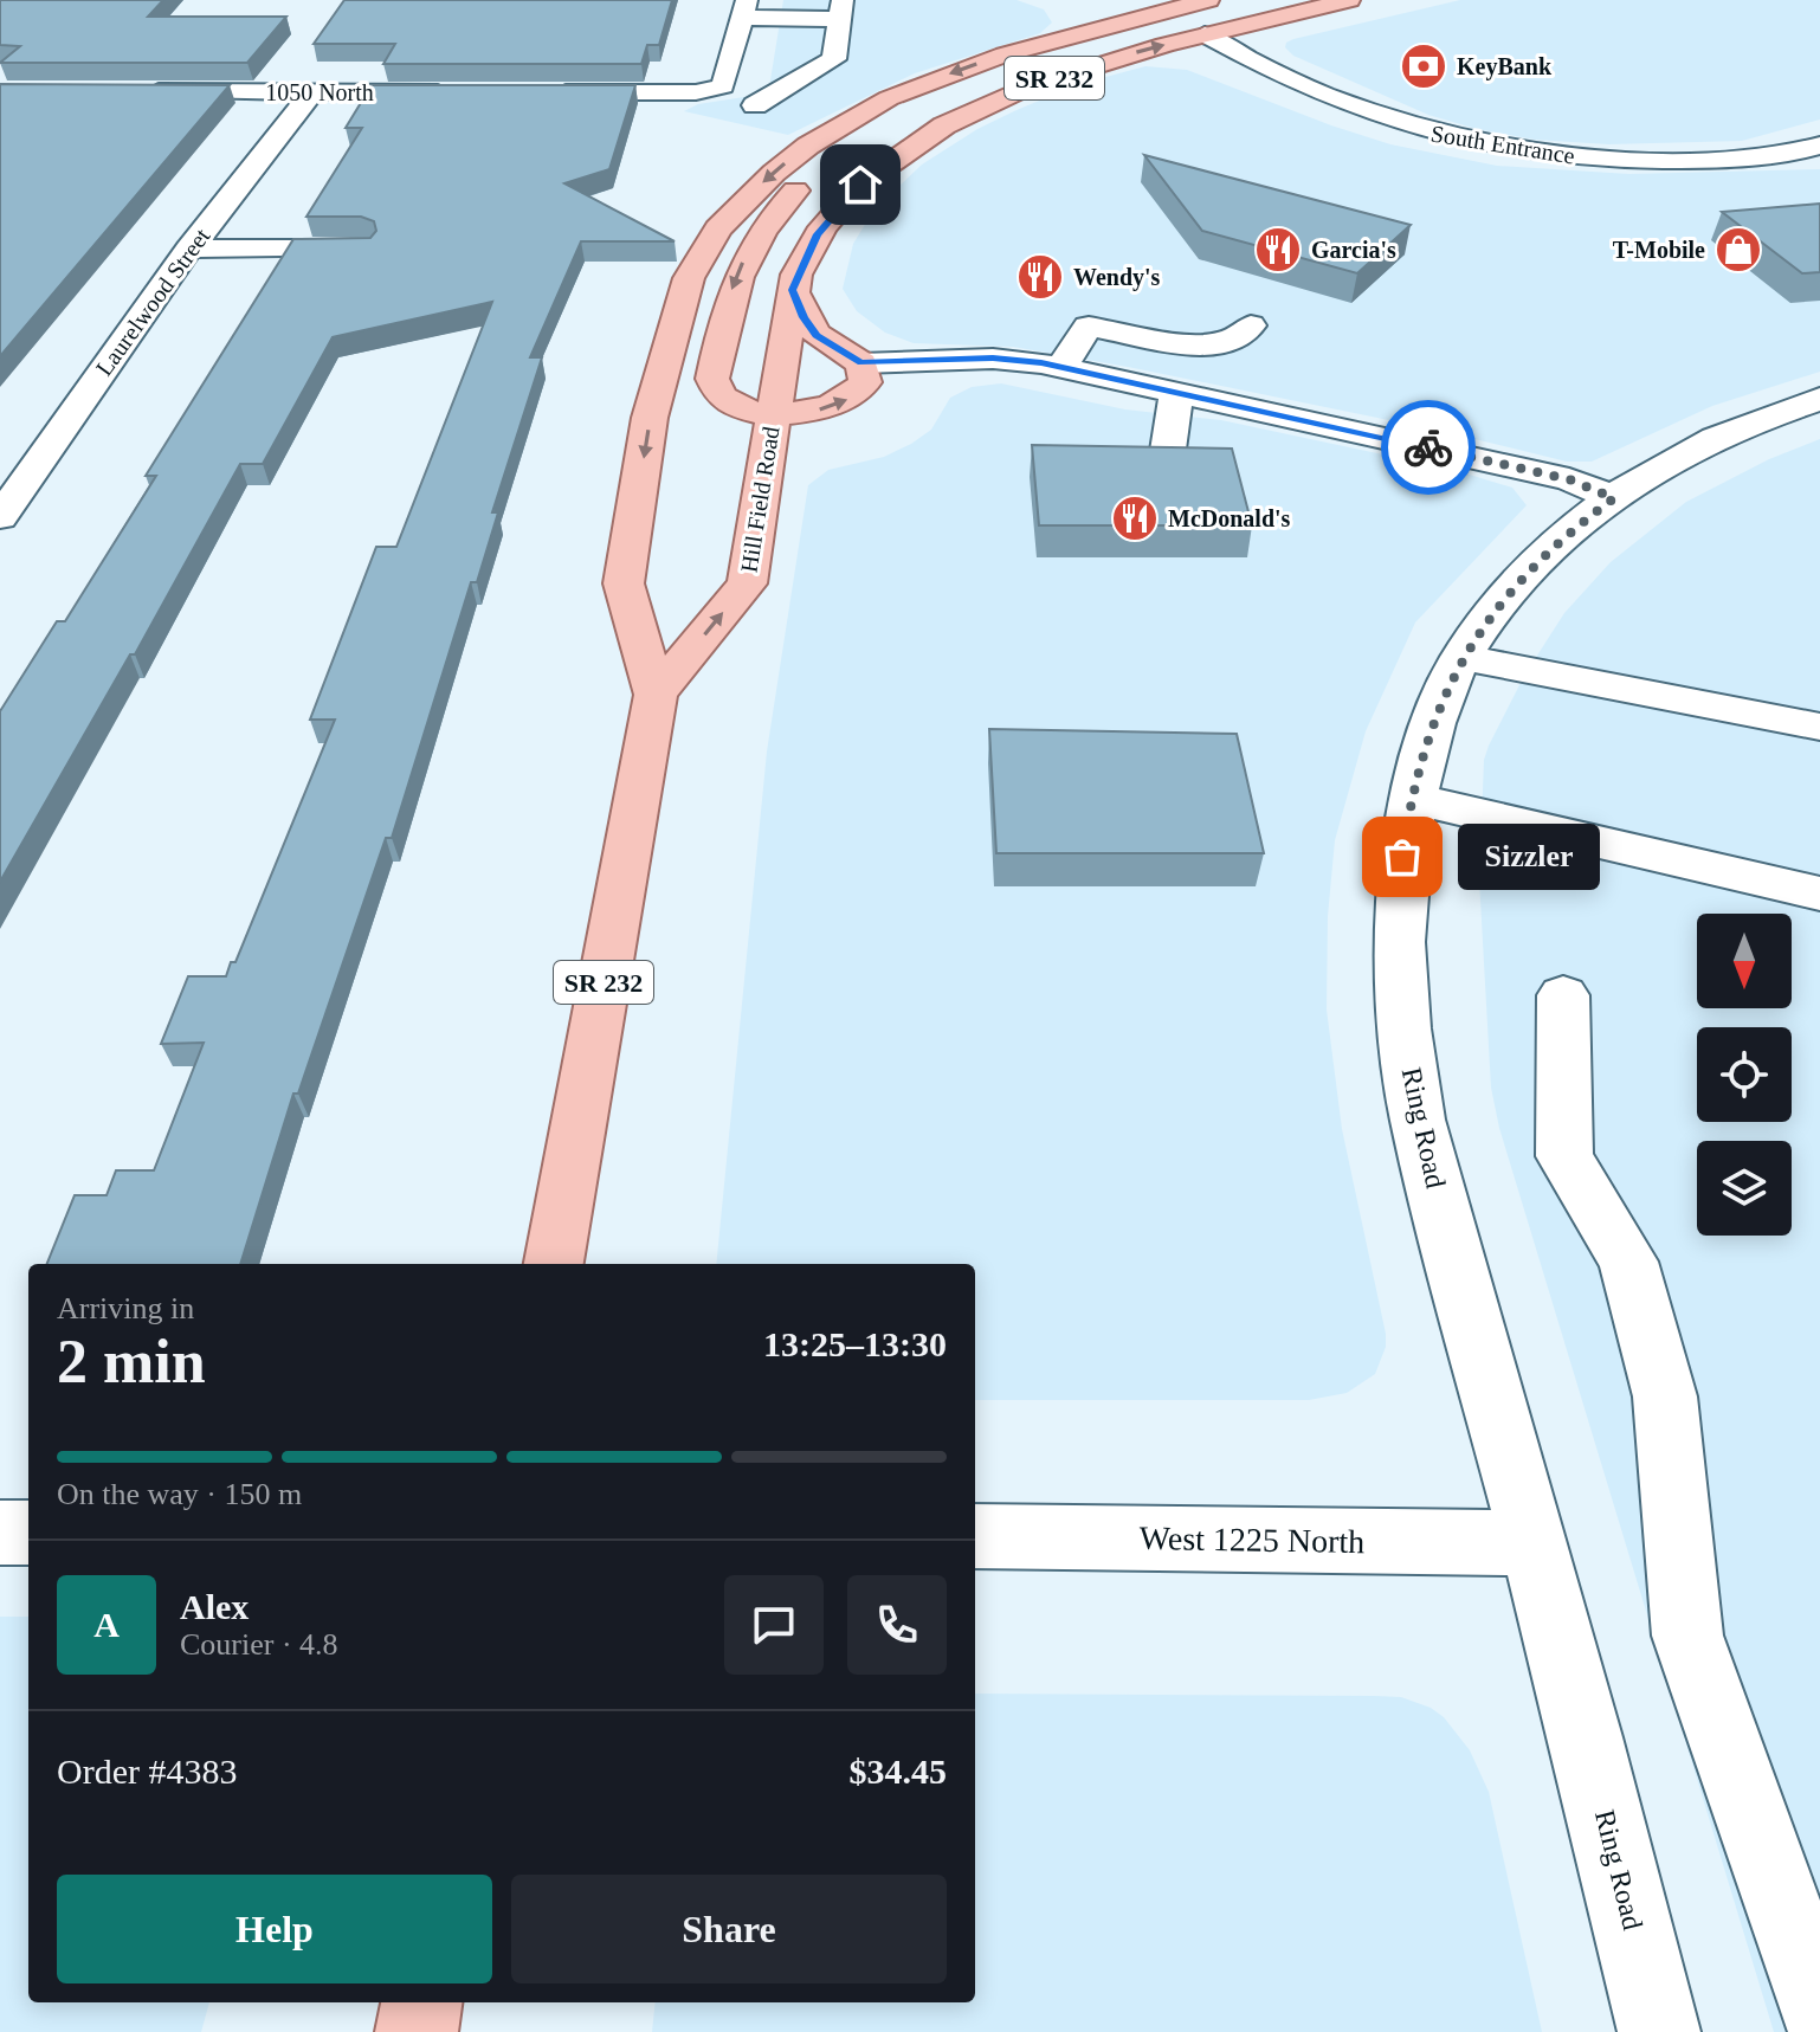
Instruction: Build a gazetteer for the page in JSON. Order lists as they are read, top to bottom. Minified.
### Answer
{"streets":{"main road":["SR 232","Hill Field Road"],"street":["1050 North","South Entrance","Laurelwood Street","Ring Road","West 1225 North"]},"crossings":[["SR 232","Hill Field Road"],["1050 North","Laurelwood Street"],["South Entrance","Hill Field Road"],["Ring Road","West 1225 North"]],"places":{"bank":["KeyBank"],"restaurant":["Garcia's","Wendy's","McDonald's"],"shop":["T-Mobile"],"other":["Sizzler"]},"north":"bottom","page":{"bubble":"Sizzler","heading":["2 min","Arriving in","13:25–13:30"],"panel":["Alex","Courier · 4.8","Order #4383","$34.45"],"bar":"On the way · 150 m","round":"A","buttons":["Help","Share"]}}
